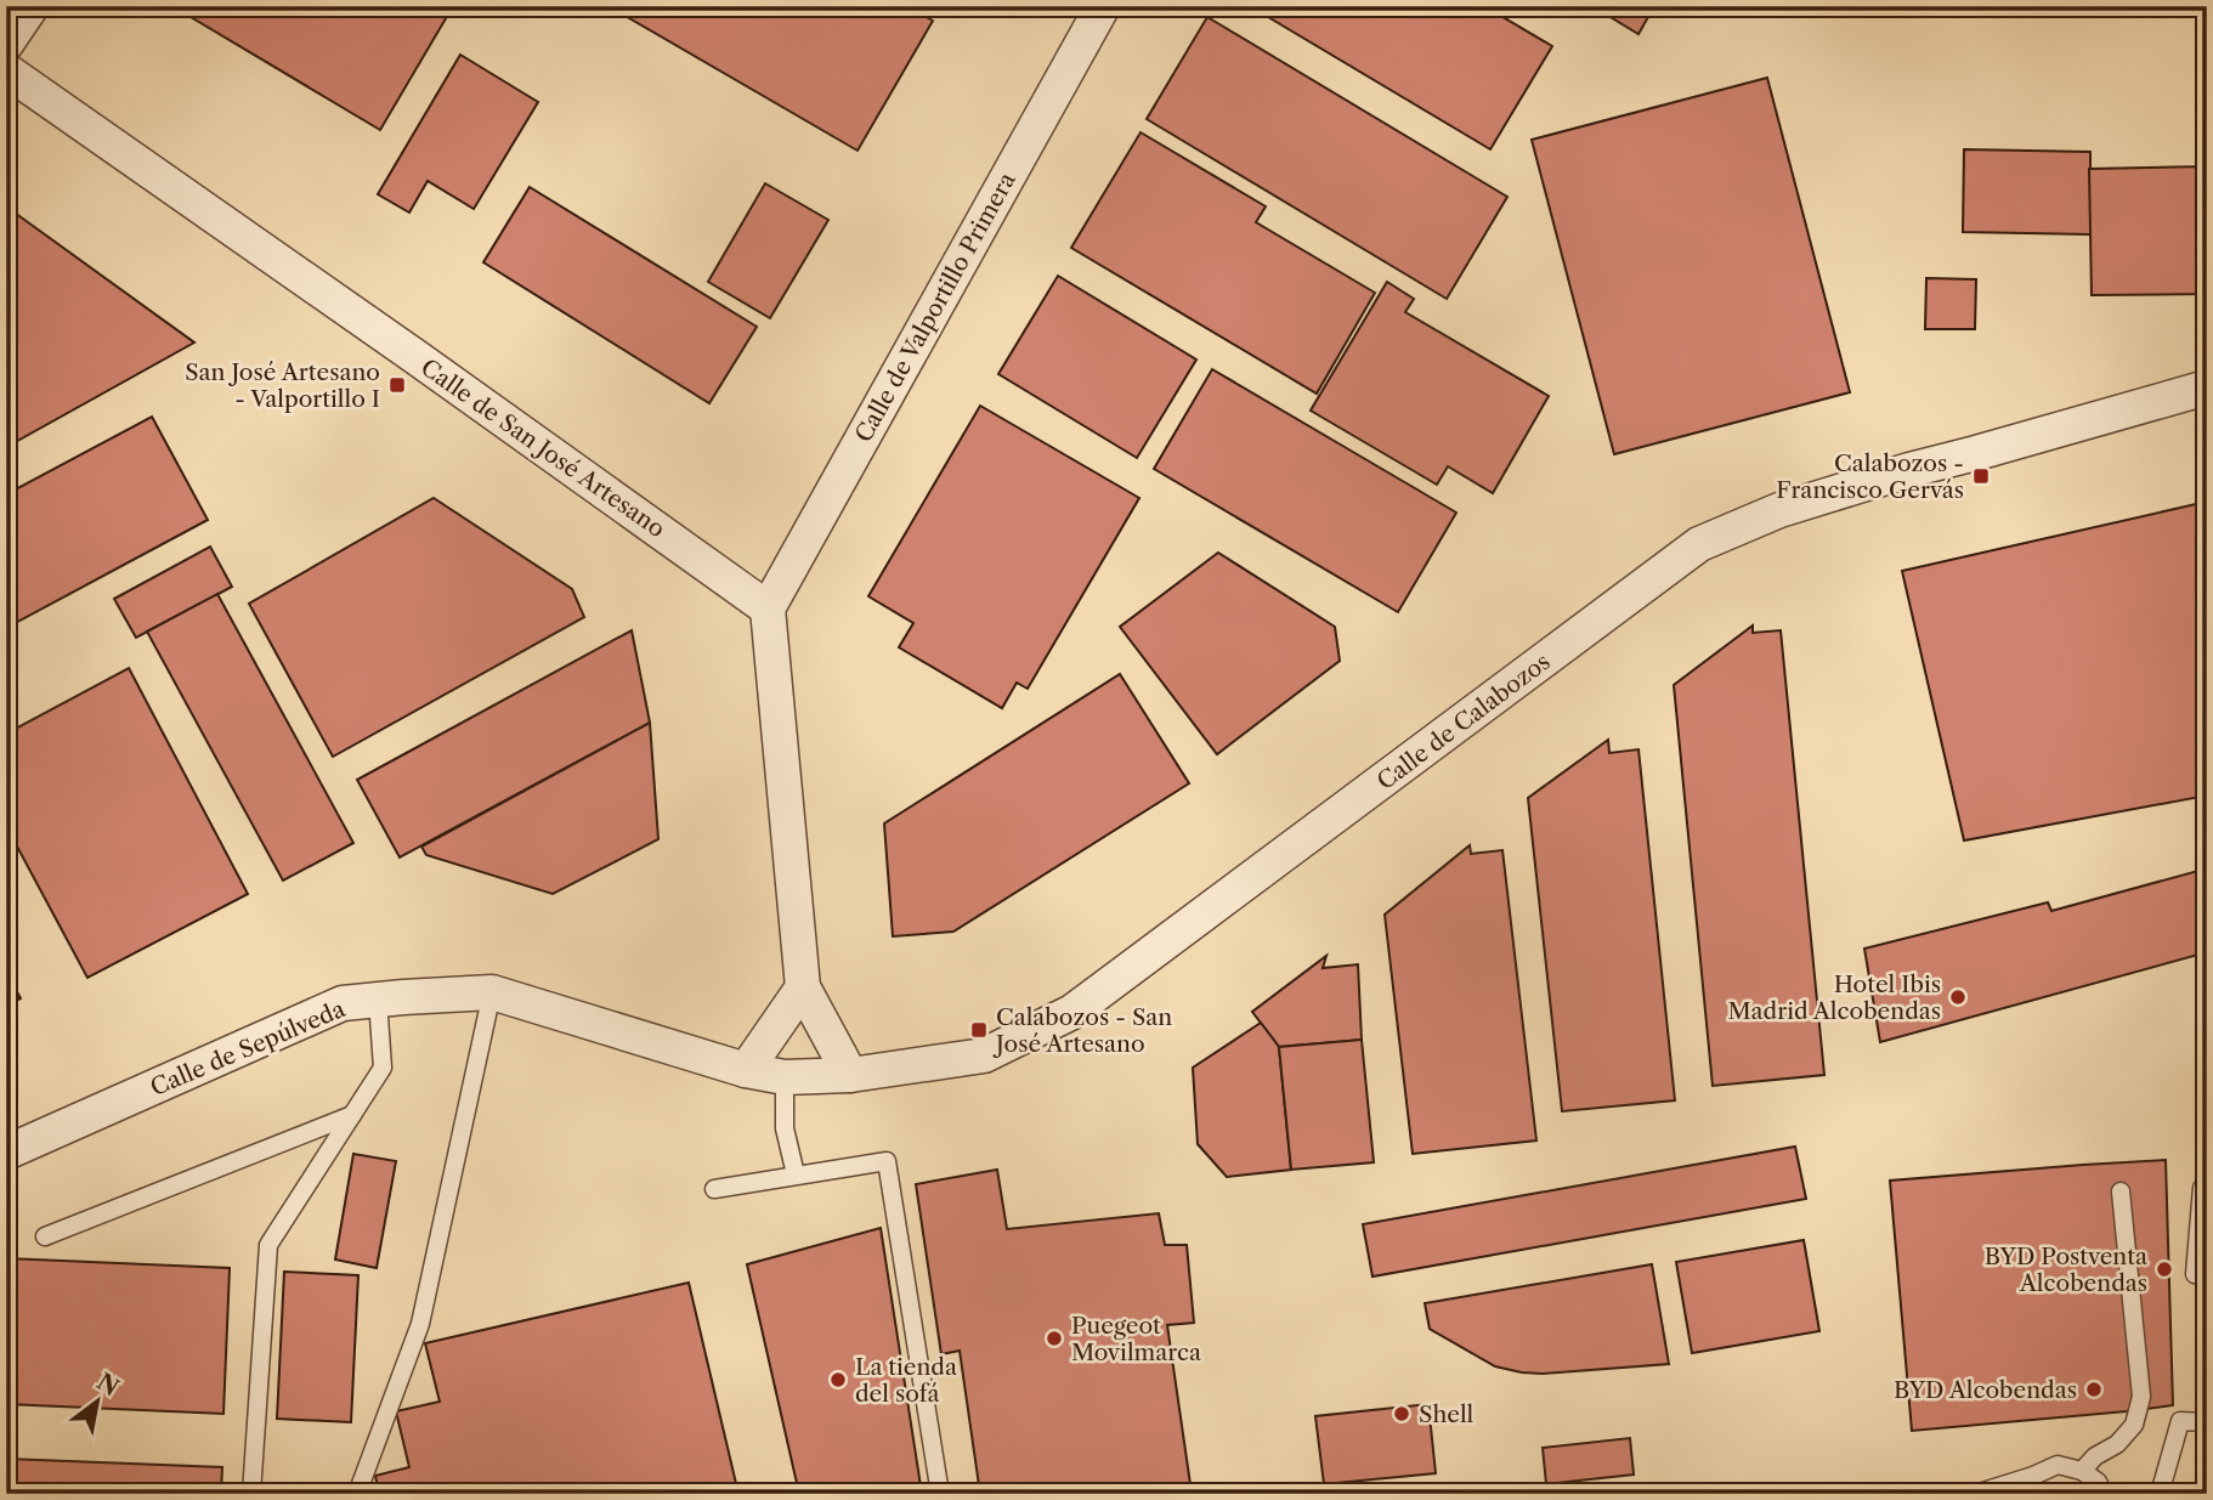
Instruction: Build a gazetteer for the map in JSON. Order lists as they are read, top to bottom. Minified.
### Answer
{"streets":{"street":["Calle de Valportillo Primera","Calle de San José Artesano","Calle de Calabozos","Calle de Sepúlveda"]},"crossings":[["Calle de Valportillo Primera","Calle de San José Artesano"],["Calle de Calabozos","Calle de Sepúlveda"]],"places":{"transit":["San José Artesano - Valportillo I","Calabozos - Francisco Gervás","Calabozos - San José Artesano"],"other":["Hotel Ibis Madrid Alcobendas","BYD Postventa Alcobendas","Puegeot Movilmarca","La tienda del sofá","BYD Alcobendas","Shell"]},"north":"top right"}
